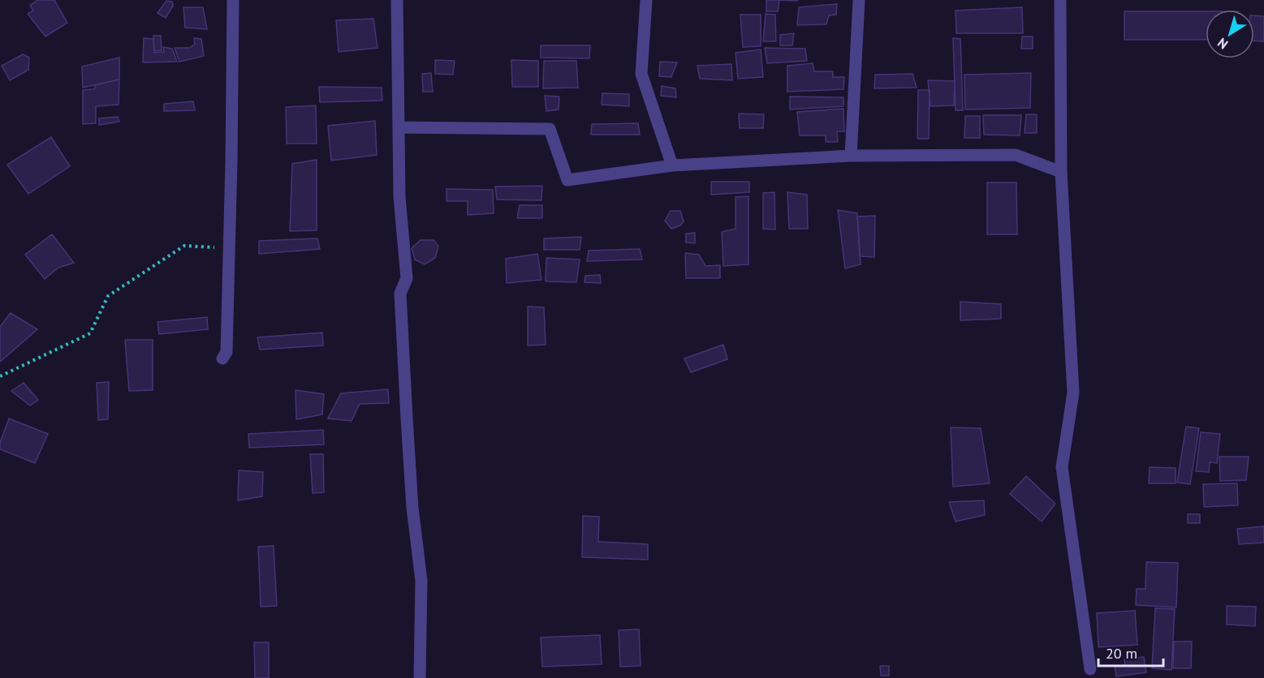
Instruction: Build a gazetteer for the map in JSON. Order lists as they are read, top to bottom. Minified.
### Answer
{"scale_bar":"20 m","north":"bottom left"}
